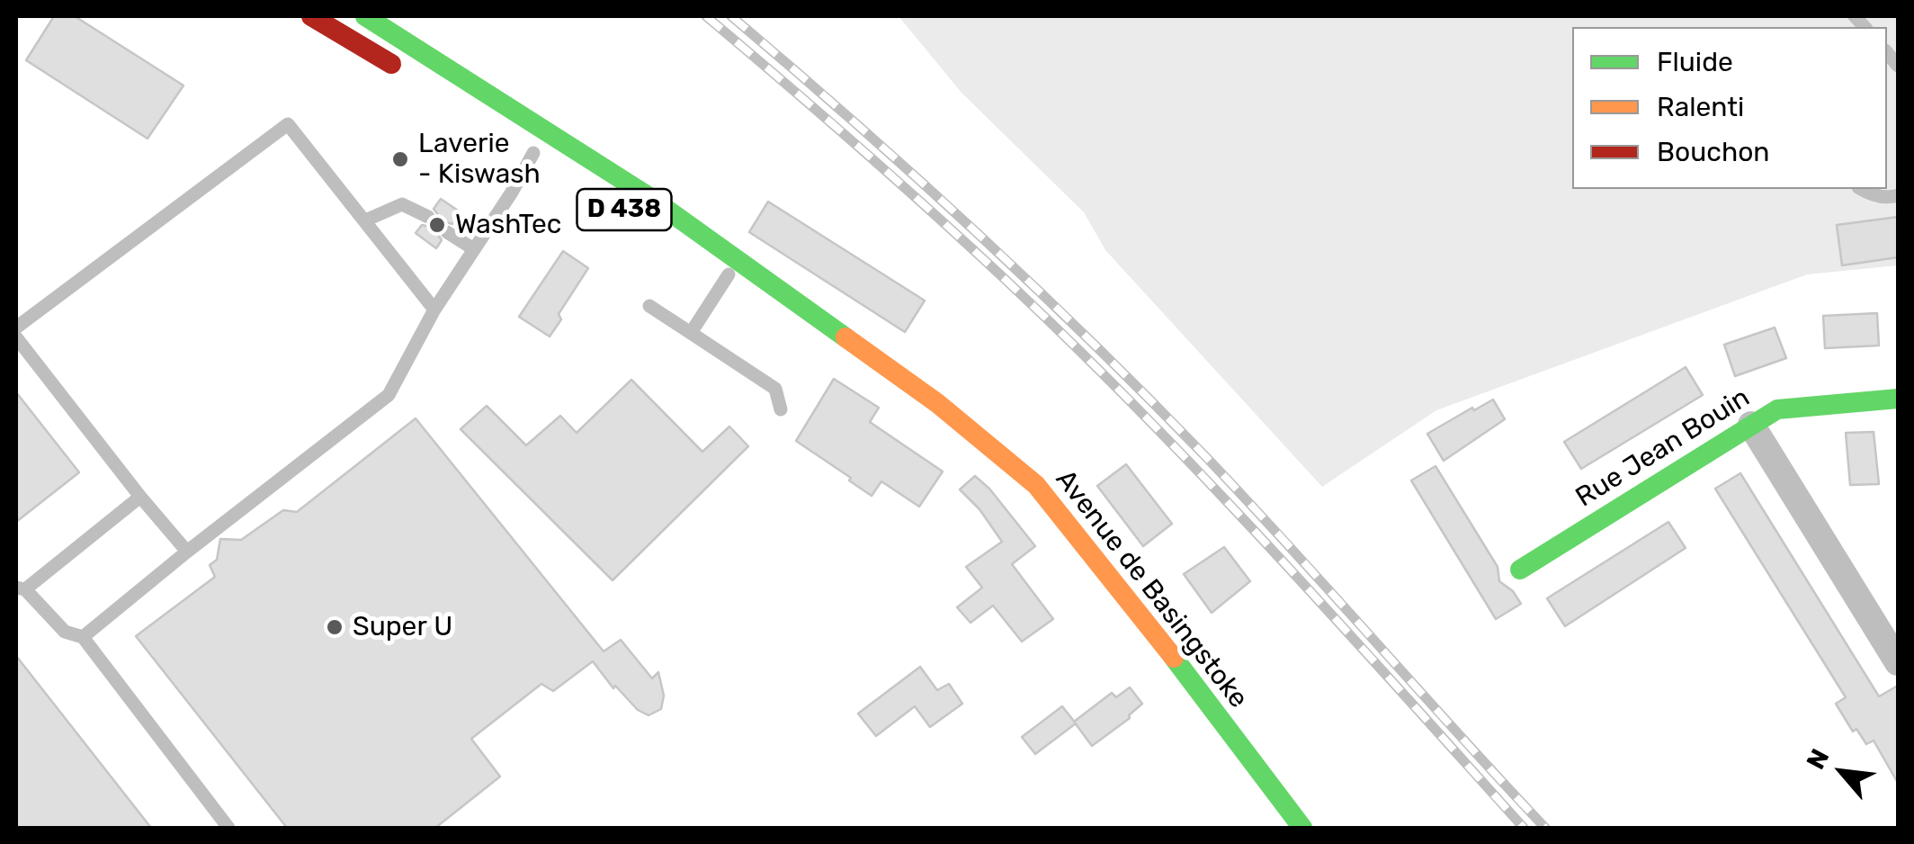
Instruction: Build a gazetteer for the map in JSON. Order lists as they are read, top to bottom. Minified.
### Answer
{"streets":{"main road":["D 438","Rue Jean Bouin","Avenue de Basingstoke"]},"places":["Laverie - Kiswash","WashTec","Super U"],"legend":["Fluide","Ralenti","Bouchon"],"north":"top left"}
